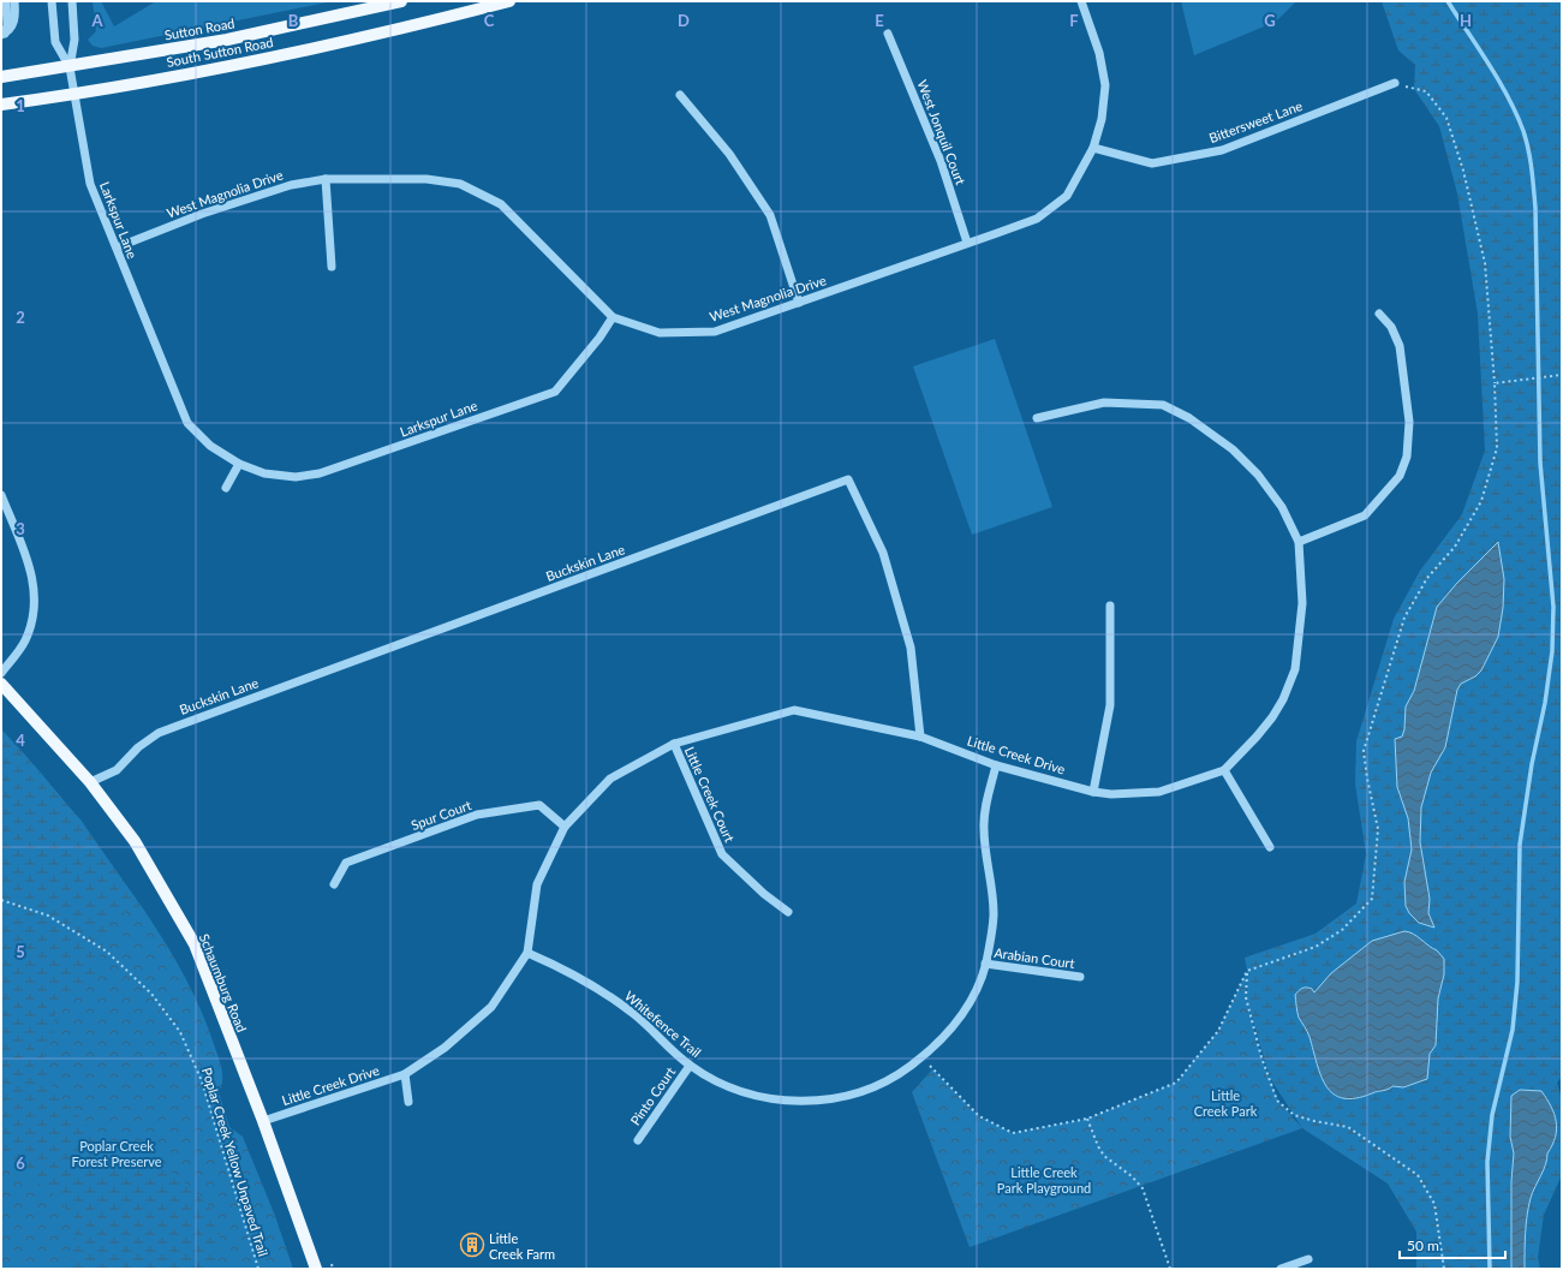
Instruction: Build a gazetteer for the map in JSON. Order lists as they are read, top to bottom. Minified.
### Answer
{"streets":{"main road":["Sutton Road","South Sutton Road","Schaumburg Road"],"street":["Bittersweet Lane","West Jonquil Court","West Magnolia Drive","Larkspur Lane","Buckskin Lane","Little Creek Drive","Little Creek Court","Spur Court","Arabian Court","Whitefence Trail","Pinto Court"],"path":["Poplar Creek Yellow Unpaved Trail"]},"crossings":[["Sutton Road","Larkspur Lane"],["South Sutton Road","Larkspur Lane"],["Bittersweet Lane","West Magnolia Drive"],["West Jonquil Court","West Magnolia Drive"],["West Magnolia Drive","Larkspur Lane"],["Buckskin Lane","Little Creek Drive"],["Buckskin Lane","Schaumburg Road"],["Little Creek Drive","Little Creek Court"],["Little Creek Drive","Spur Court"],["Little Creek Drive","Schaumburg Road"],["Little Creek Drive","Whitefence Trail"],["Arabian Court","Whitefence Trail"],["Whitefence Trail","Pinto Court"]],"parks":["Little Creek Park","Poplar Creek Forest Preserve","Little Creek Park Playground"],"places":{"building":["Little Creek Farm"]},"scale_bar":"50 m","grid":{"columns":["A","B","C","D","E","F","G","H"],"rows":["1","2","3","4","5","6"]}}
